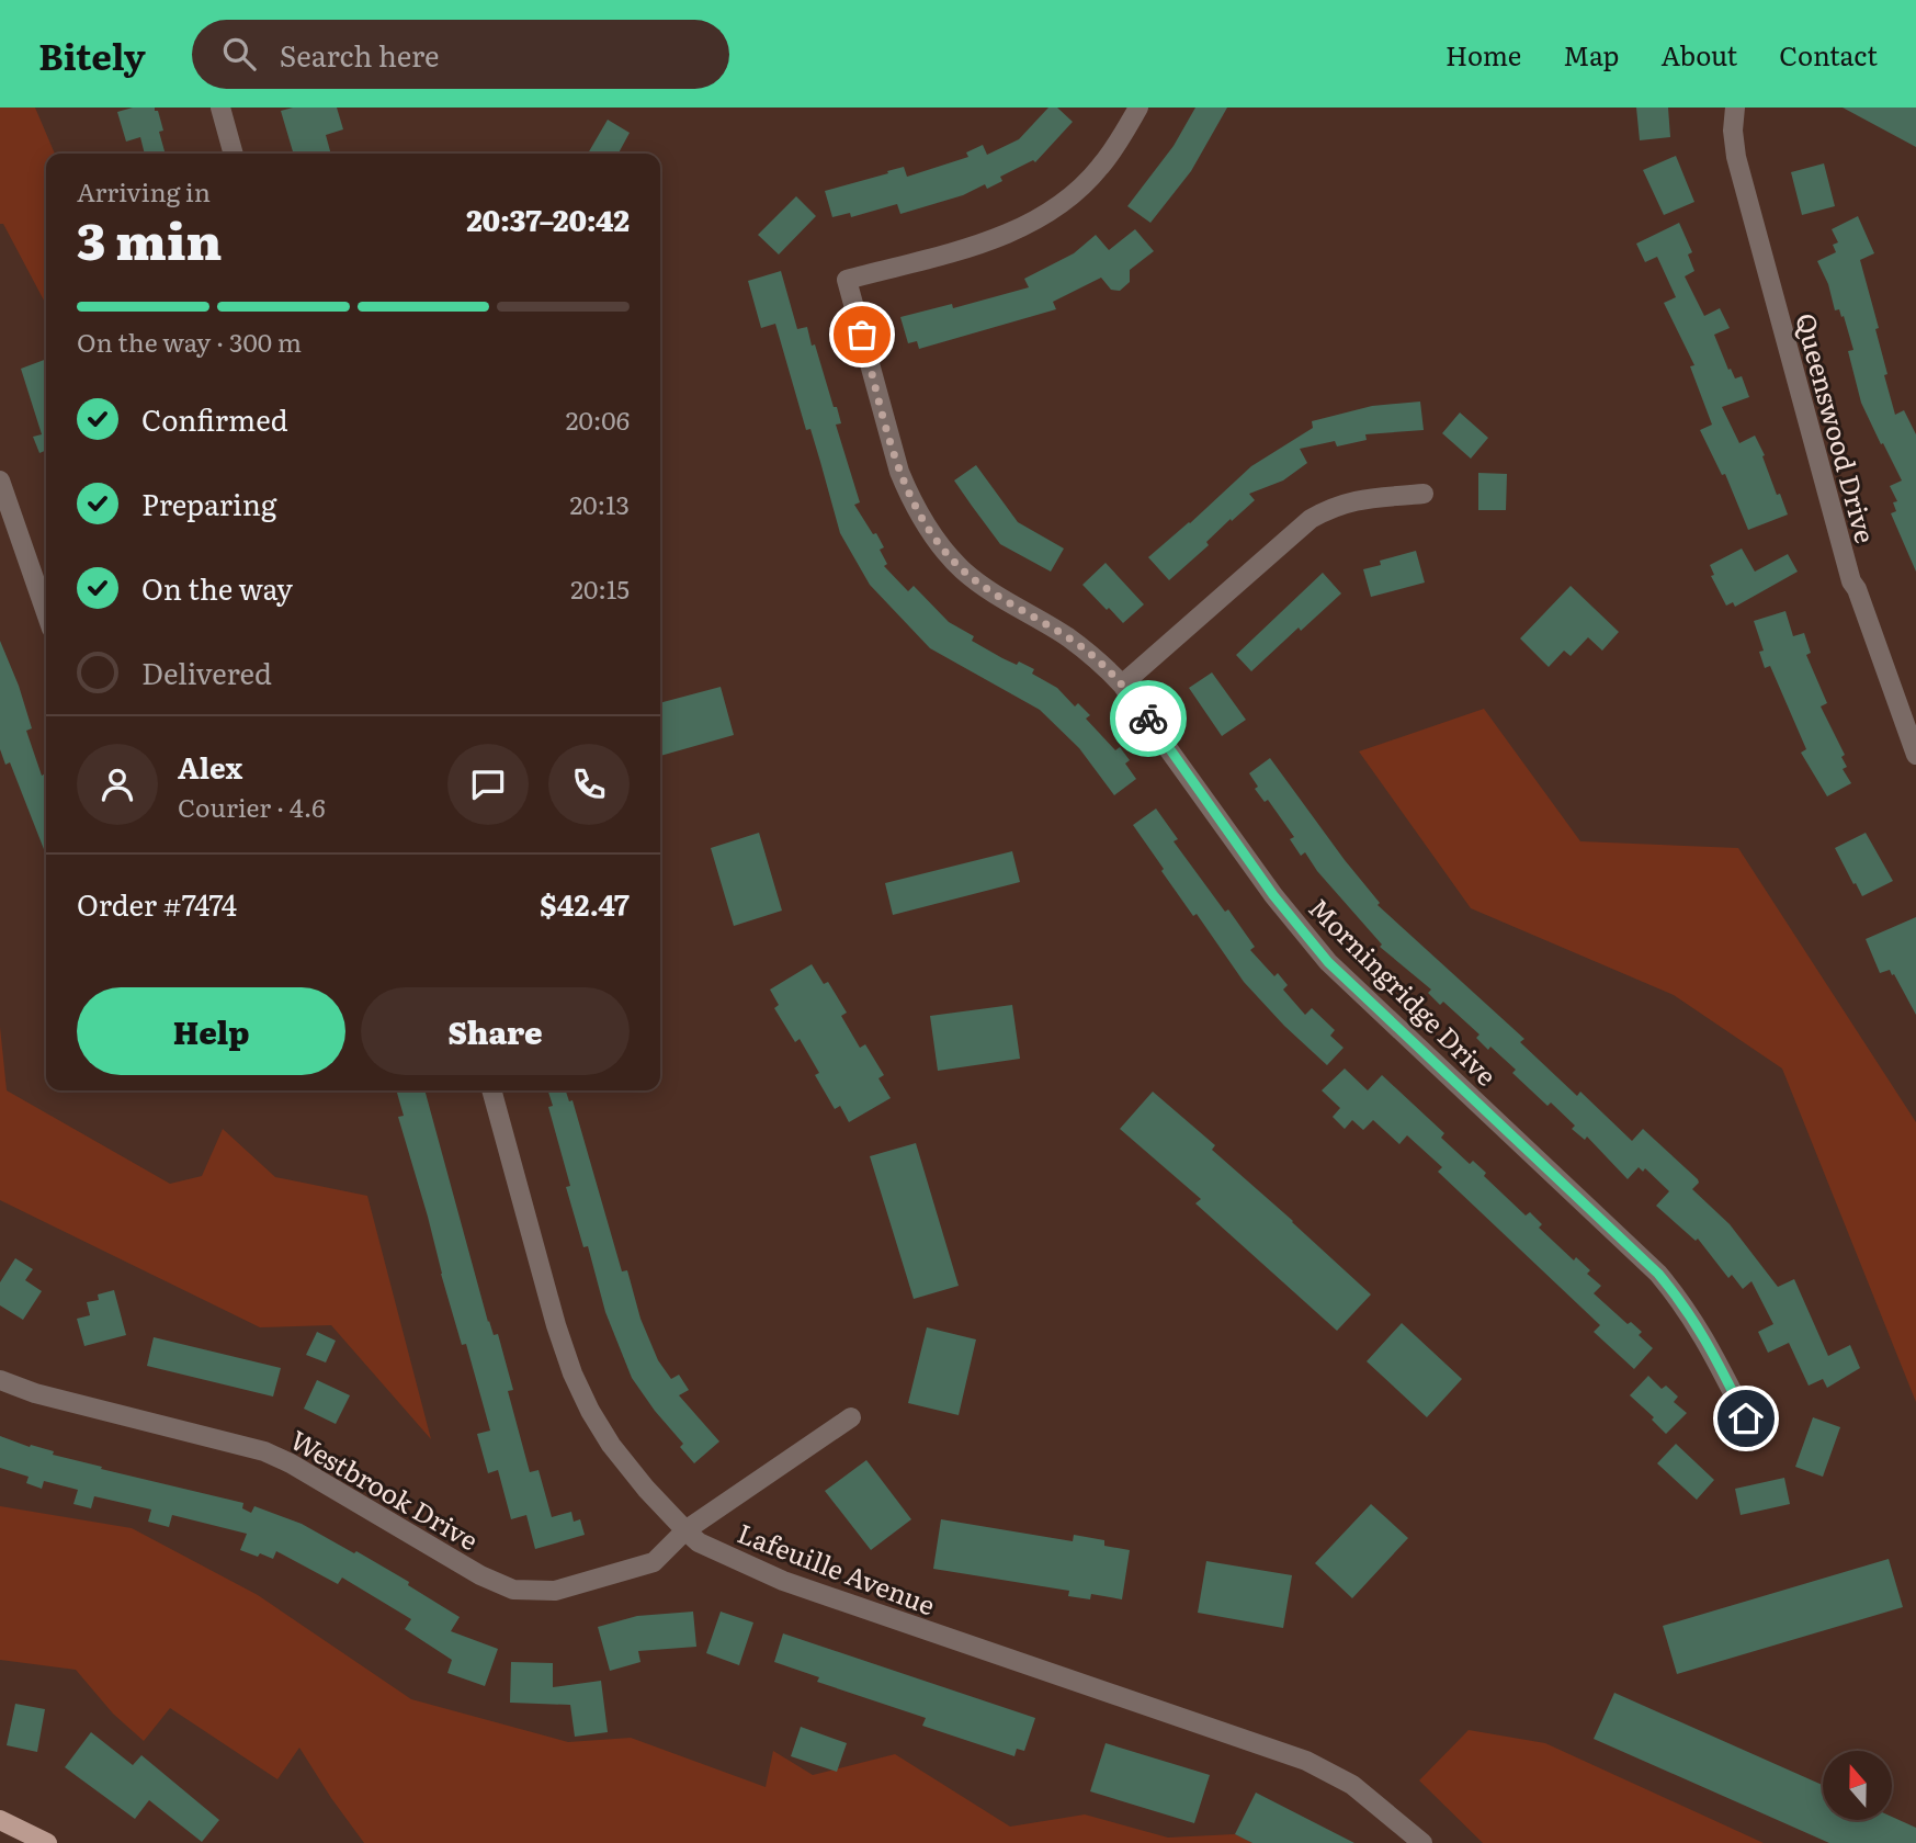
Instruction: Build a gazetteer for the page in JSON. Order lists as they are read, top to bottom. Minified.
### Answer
{"streets":{"street":["Queenswood Drive","Morningridge Drive","Westbrook Drive","Lafeuille Avenue"]},"crossings":[["Westbrook Drive","Lafeuille Avenue"]],"north":"top","page":{"header":"Bitely","search":"Search here","nav":["Home","Map","About","Contact"],"heading":["3 min","Arriving in","20:37–20:42"],"panel":["Alex","Courier · 4.6","Order #7474","$42.47"],"bar":"On the way · 300 m","list":[["Confirmed","20:06"],["Preparing","20:13"],["On the way","20:15"],"Delivered"],"buttons":["Help","Share"]}}
